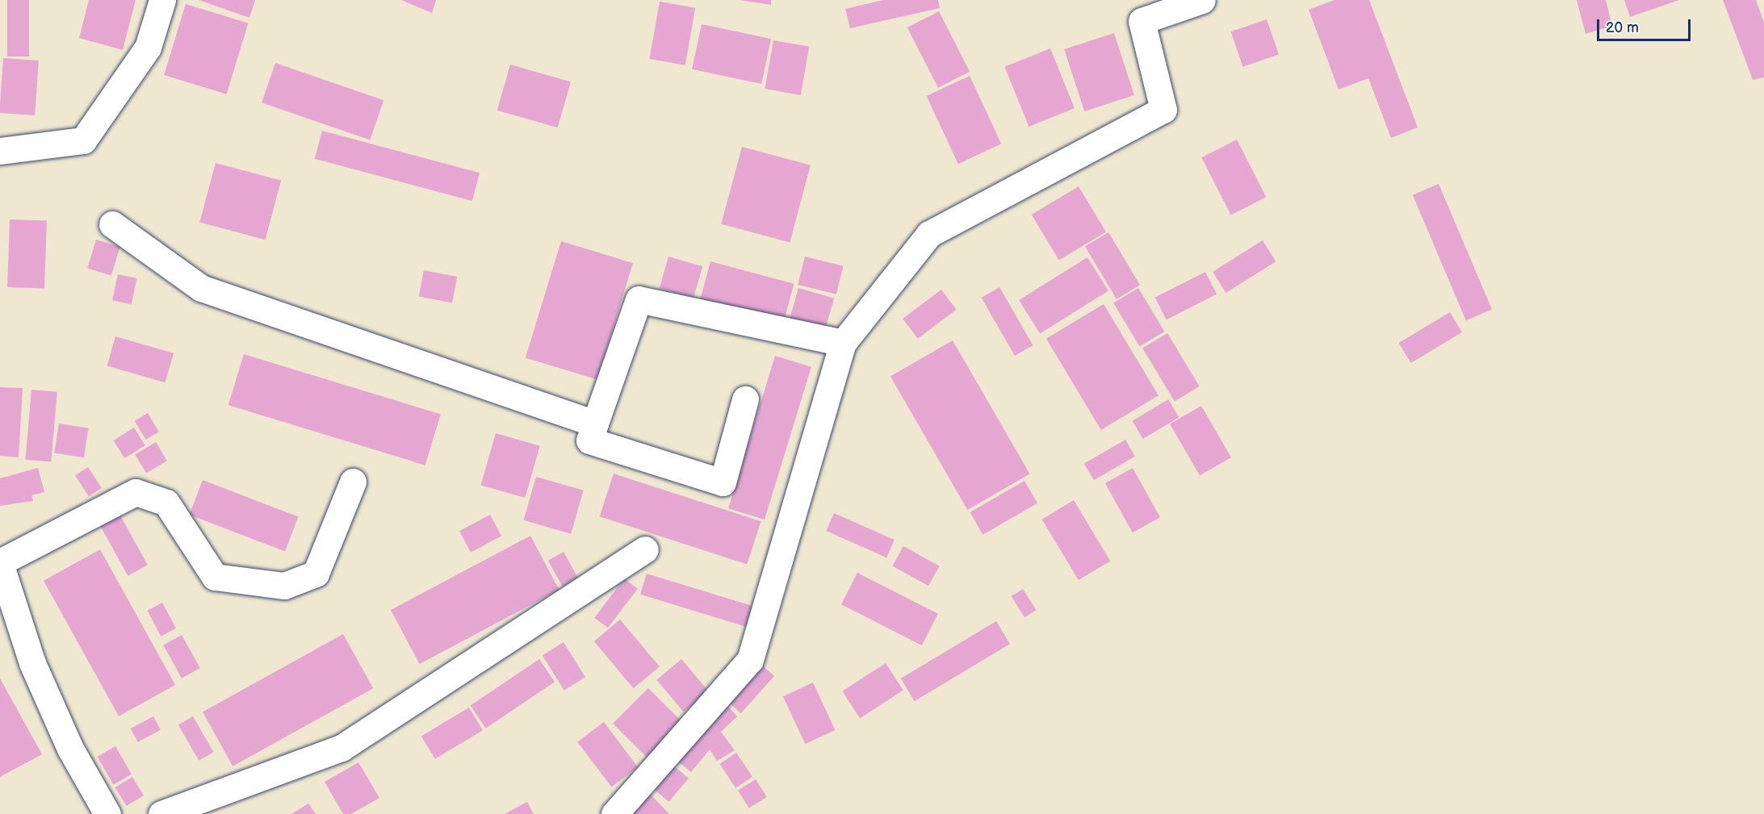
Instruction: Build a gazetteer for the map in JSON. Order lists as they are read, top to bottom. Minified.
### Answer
{"scale_bar":"20 m"}
